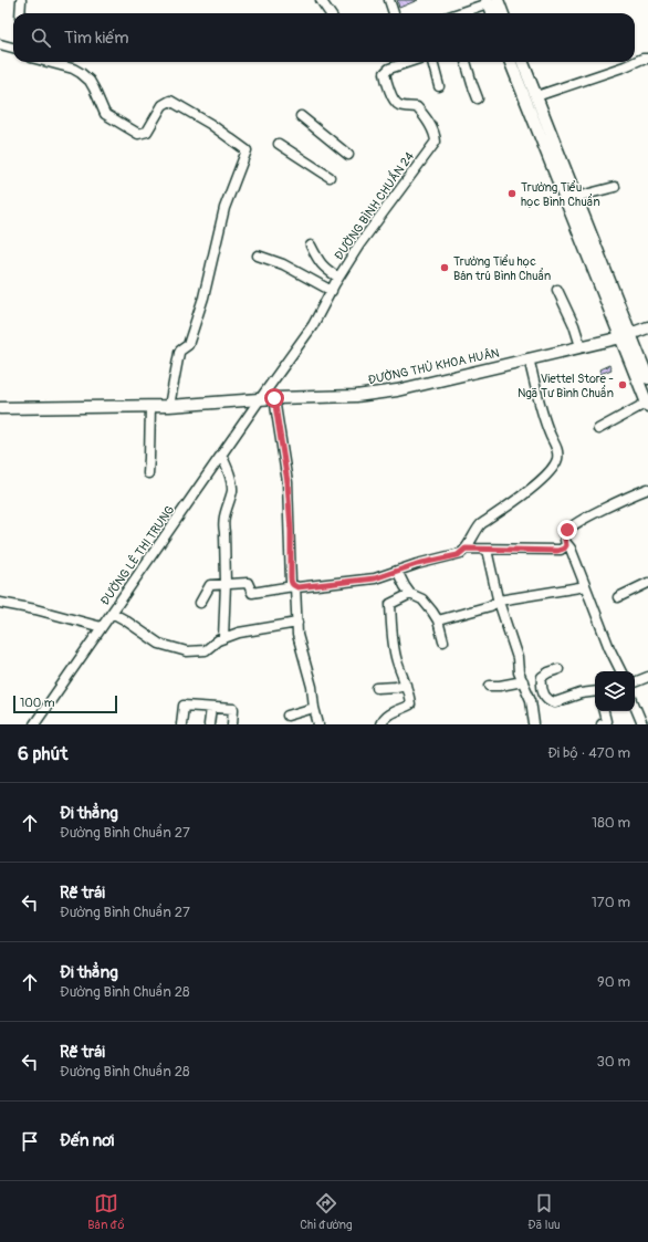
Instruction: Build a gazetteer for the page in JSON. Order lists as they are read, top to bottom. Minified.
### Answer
{"streets":{"main road":["ĐƯỜNG THỦ KHOA HUÂN"],"street":["ĐƯỜNG BÌNH CHUẨN 24","ĐƯỜNG LÊ THỊ TRUNG"]},"crossings":[["ĐƯỜNG BÌNH CHUẨN 24","ĐƯỜNG THỦ KHOA HUÂN"],["ĐƯỜNG BÌNH CHUẨN 24","ĐƯỜNG LÊ THỊ TRUNG"],["ĐƯỜNG THỦ KHOA HUÂN","ĐƯỜNG LÊ THỊ TRUNG"]],"places":["Trường Tiểu học Bình Chuẩn","Trường Tiểu học Bán trú Bình Chuẩn","Viettel Store - Ngã Tư Bình Chuẩn"],"scale_bar":"100 m","page":{"search":"Tìm kiếm","scale":"100 m","heading":["6 phút","Đi bộ · 470 m"],"list":[["Đi thẳng","Đường Bình Chuẩn 27","180 m"],["Rẽ trái","Đường Bình Chuẩn 27","170 m"],["Đi thẳng","Đường Bình Chuẩn 28","90 m"],["Rẽ trái","Đường Bình Chuẩn 28","30 m"],"Đến nơi"],"nav":["Bản đồ","Chỉ đường","Đã lưu"]}}
